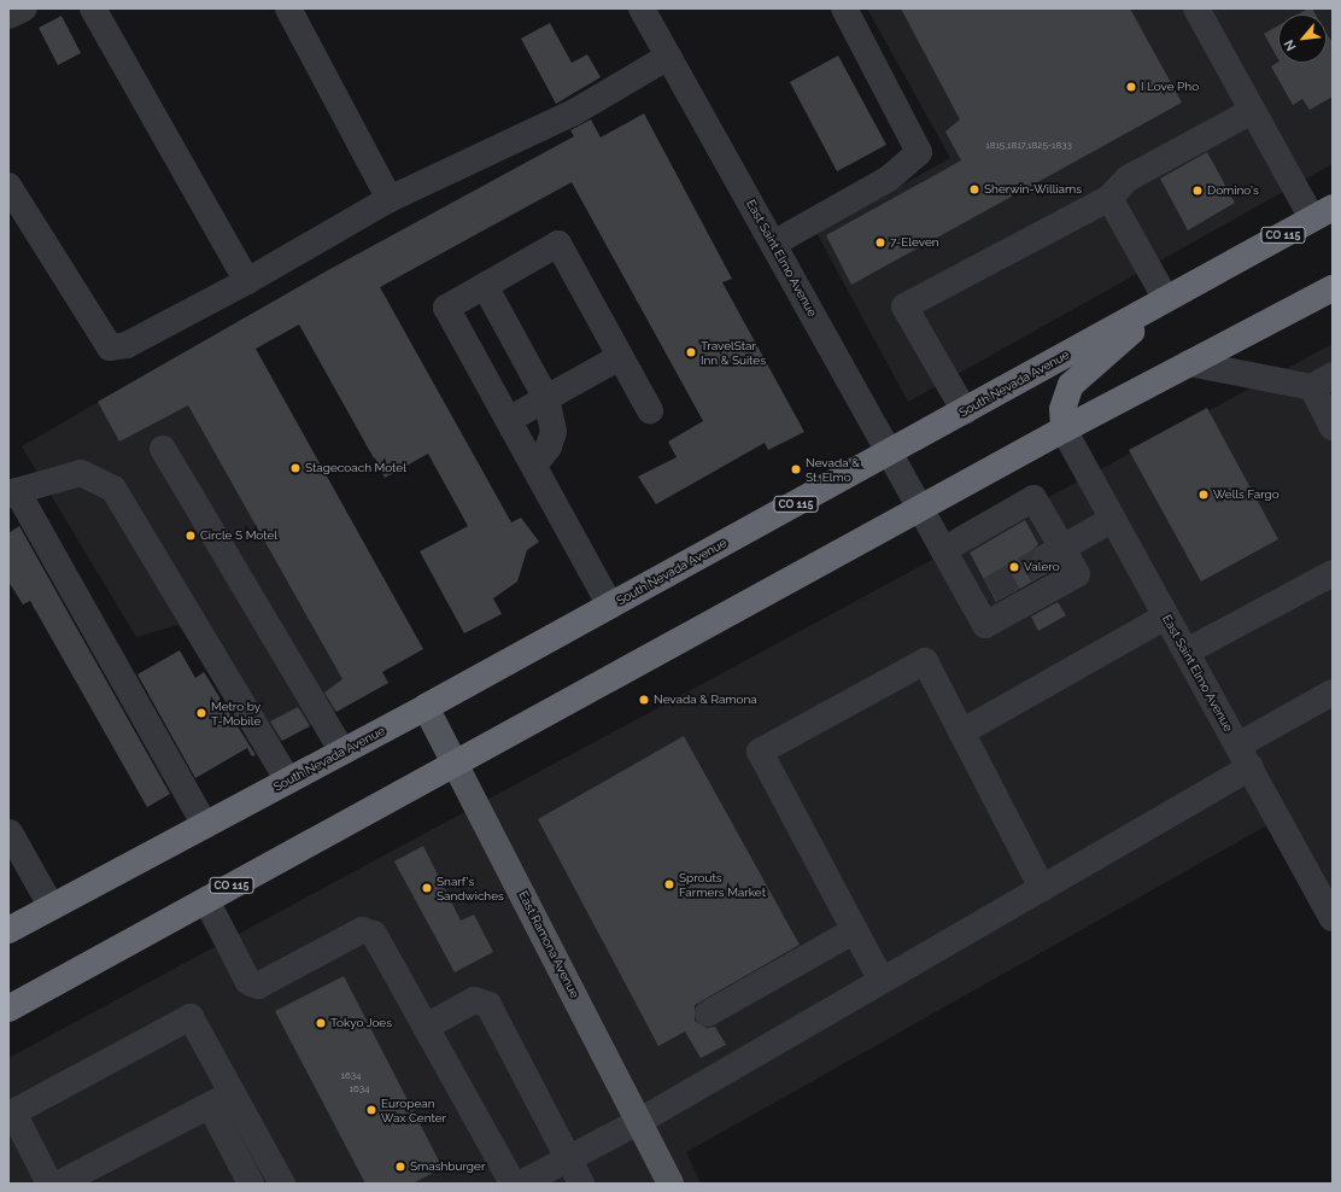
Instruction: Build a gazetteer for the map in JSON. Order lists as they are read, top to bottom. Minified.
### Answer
{"streets":{"highway":["CO 115","South Nevada Avenue"],"main road":["East Ramona Avenue"],"street":["East Saint Elmo Avenue"]},"crossings":[["CO 115","East Saint Elmo Avenue"],["CO 115","East Ramona Avenue"],["East Saint Elmo Avenue","South Nevada Avenue"],["South Nevada Avenue","East Ramona Avenue"]],"places":["I Love Pho","Sherwin-Williams","Domino's","7-Eleven","TravelStar Inn & Suites","Stagecoach Motel","Nevada & St. Elmo","Wells Fargo","Circle S Motel","Valero","Nevada & Ramona","Metro by T-Mobile","Sprouts Farmers Market","Snarf's Sandwiches","Tokyo Joes","European Wax Center","Smashburger"],"house_numbers":["1815,1817,1825-1833","1634","1634"],"north":"bottom left"}
